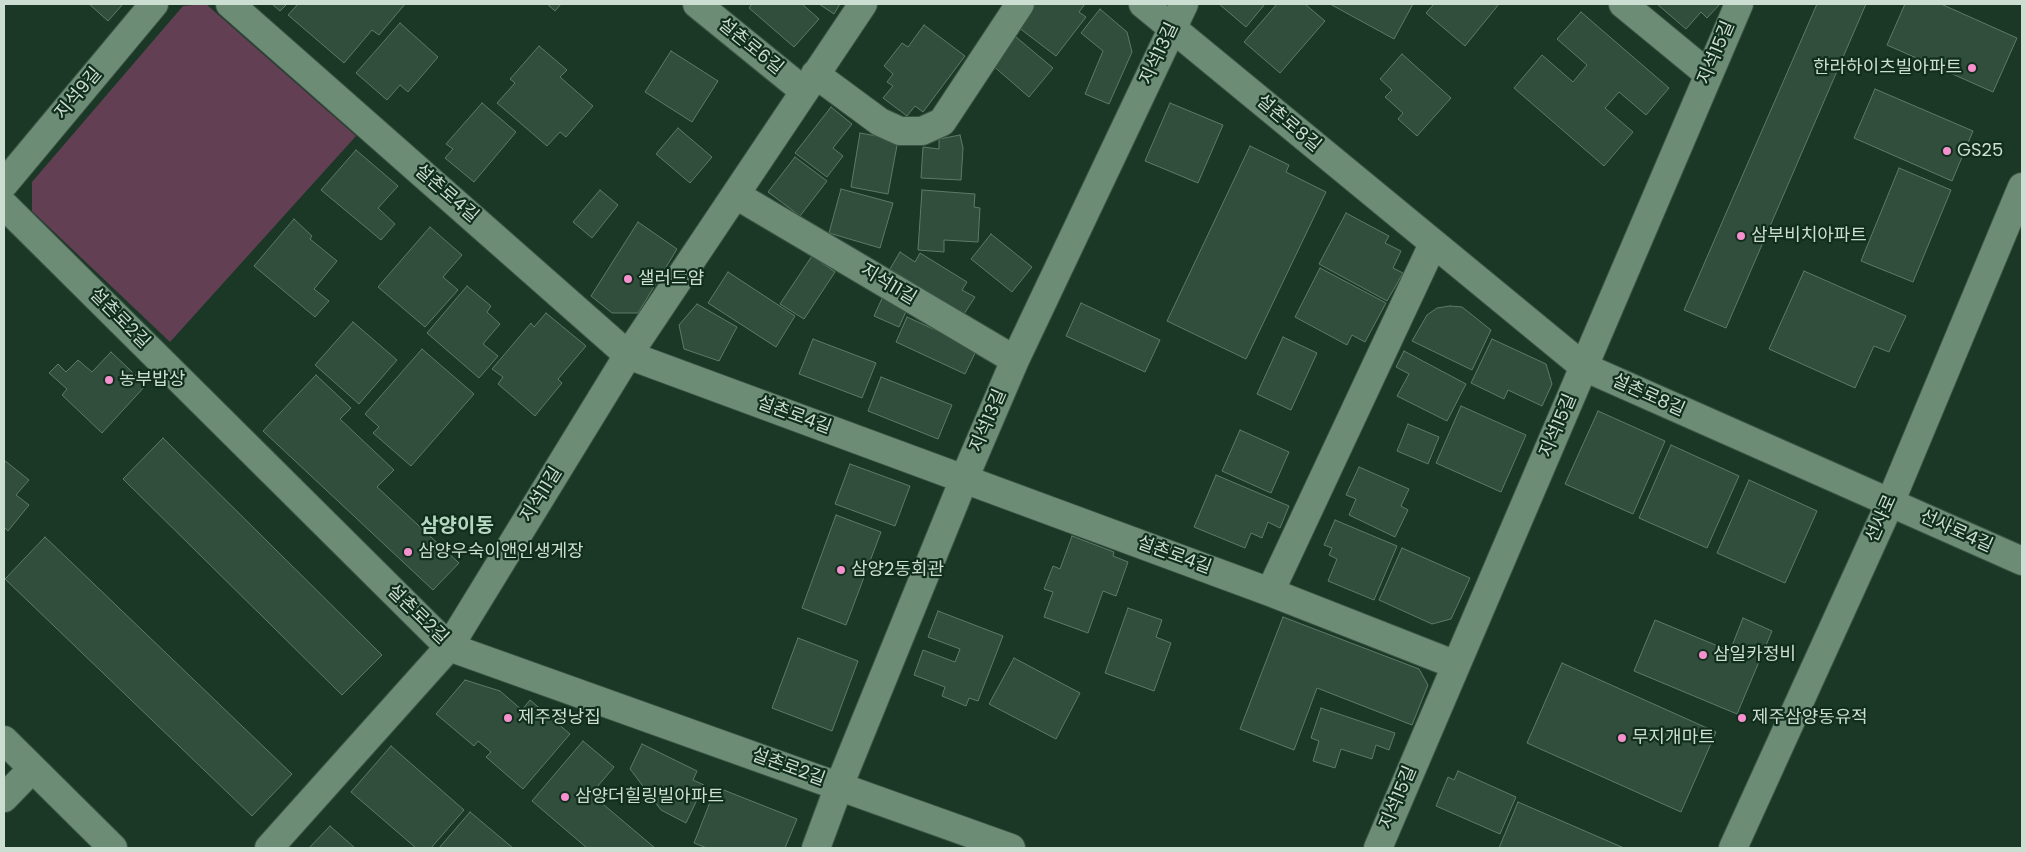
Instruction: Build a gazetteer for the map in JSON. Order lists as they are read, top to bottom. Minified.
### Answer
{"streets":{"street":["설촌로6길","지석15길","지석13길","지석9길","설촌로8길","설촌로4길","지석11길","설촌로2길","선사로","선사로4길"]},"crossings":[["설촌로6길","지석11길"],["지석15길","설촌로8길"],["지석15길","설촌로4길"],["지석13길","설촌로8길"],["지석13길","설촌로4길"],["지석13길","지석11길"],["지석13길","설촌로2길"],["설촌로8길","선사로"],["설촌로8길","선사로4길"],["설촌로4길","지석11길"],["지석11길","설촌로2길"],["선사로","선사로4길"]],"districts":["삼양이동"],"places":["한라하이츠빌아파트","GS25","삼부비치아파트","샐러드얌","농부밥상","삼양우숙이앤인생게장","삼양2동회관","삼일카정비","제주정낭집","제주삼양동유적","무지개마트","삼양더힐링빌아파트"]}
